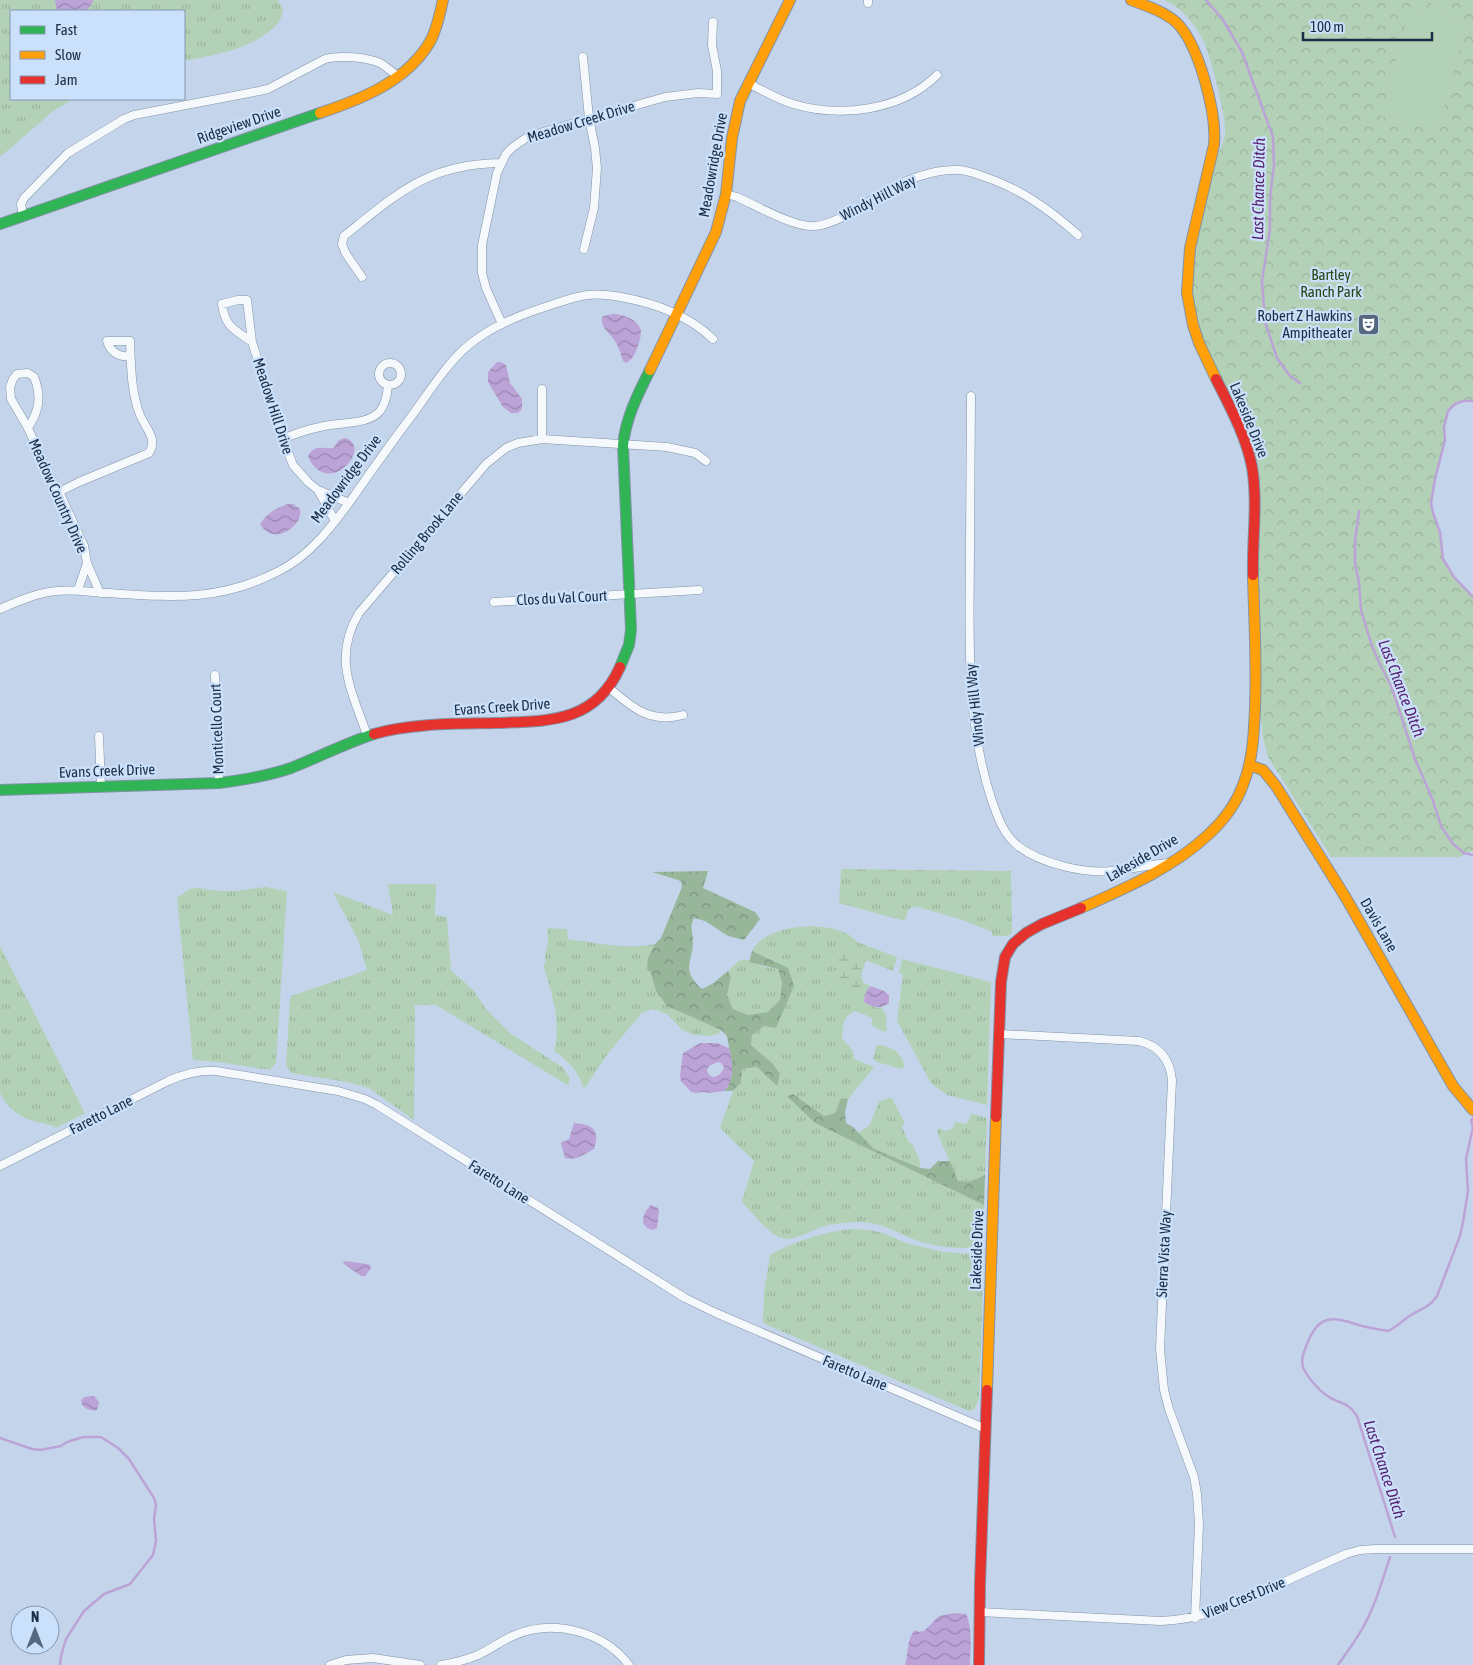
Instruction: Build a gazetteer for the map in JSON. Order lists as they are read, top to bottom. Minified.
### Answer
{"streets":{"street":["Meadow Creek Drive","Ridgeview Drive","Meadowridge Drive","Windy Hill Way","Meadow Hill Drive","Lakeside Drive","Meadow Country Drive","Rolling Brook Lane","Clos du Val Court","Evans Creek Drive","Monticello Court","Davis Lane","Faretto Lane","Sierra Vista Way","View Crest Drive"]},"crossings":[["Meadow Creek Drive","Meadowridge Drive"],["Meadowridge Drive","Windy Hill Way"],["Meadowridge Drive","Meadow Hill Drive"],["Meadowridge Drive","Meadow Country Drive"],["Meadowridge Drive","Evans Creek Drive"],["Windy Hill Way","Lakeside Drive"],["Lakeside Drive","Davis Lane"],["Lakeside Drive","Faretto Lane"],["Lakeside Drive","Sierra Vista Way"],["Lakeside Drive","View Crest Drive"],["Rolling Brook Lane","Evans Creek Drive"],["Clos du Val Court","Evans Creek Drive"],["Evans Creek Drive","Monticello Court"],["Sierra Vista Way","View Crest Drive"]],"water":["Last Chance Ditch"],"parks":["Bartley Ranch Park"],"places":{"theatre":["Robert Z Hawkins Ampitheater"]},"legend":["Fast","Slow","Jam"],"scale_bar":"100 m","north":"top"}
